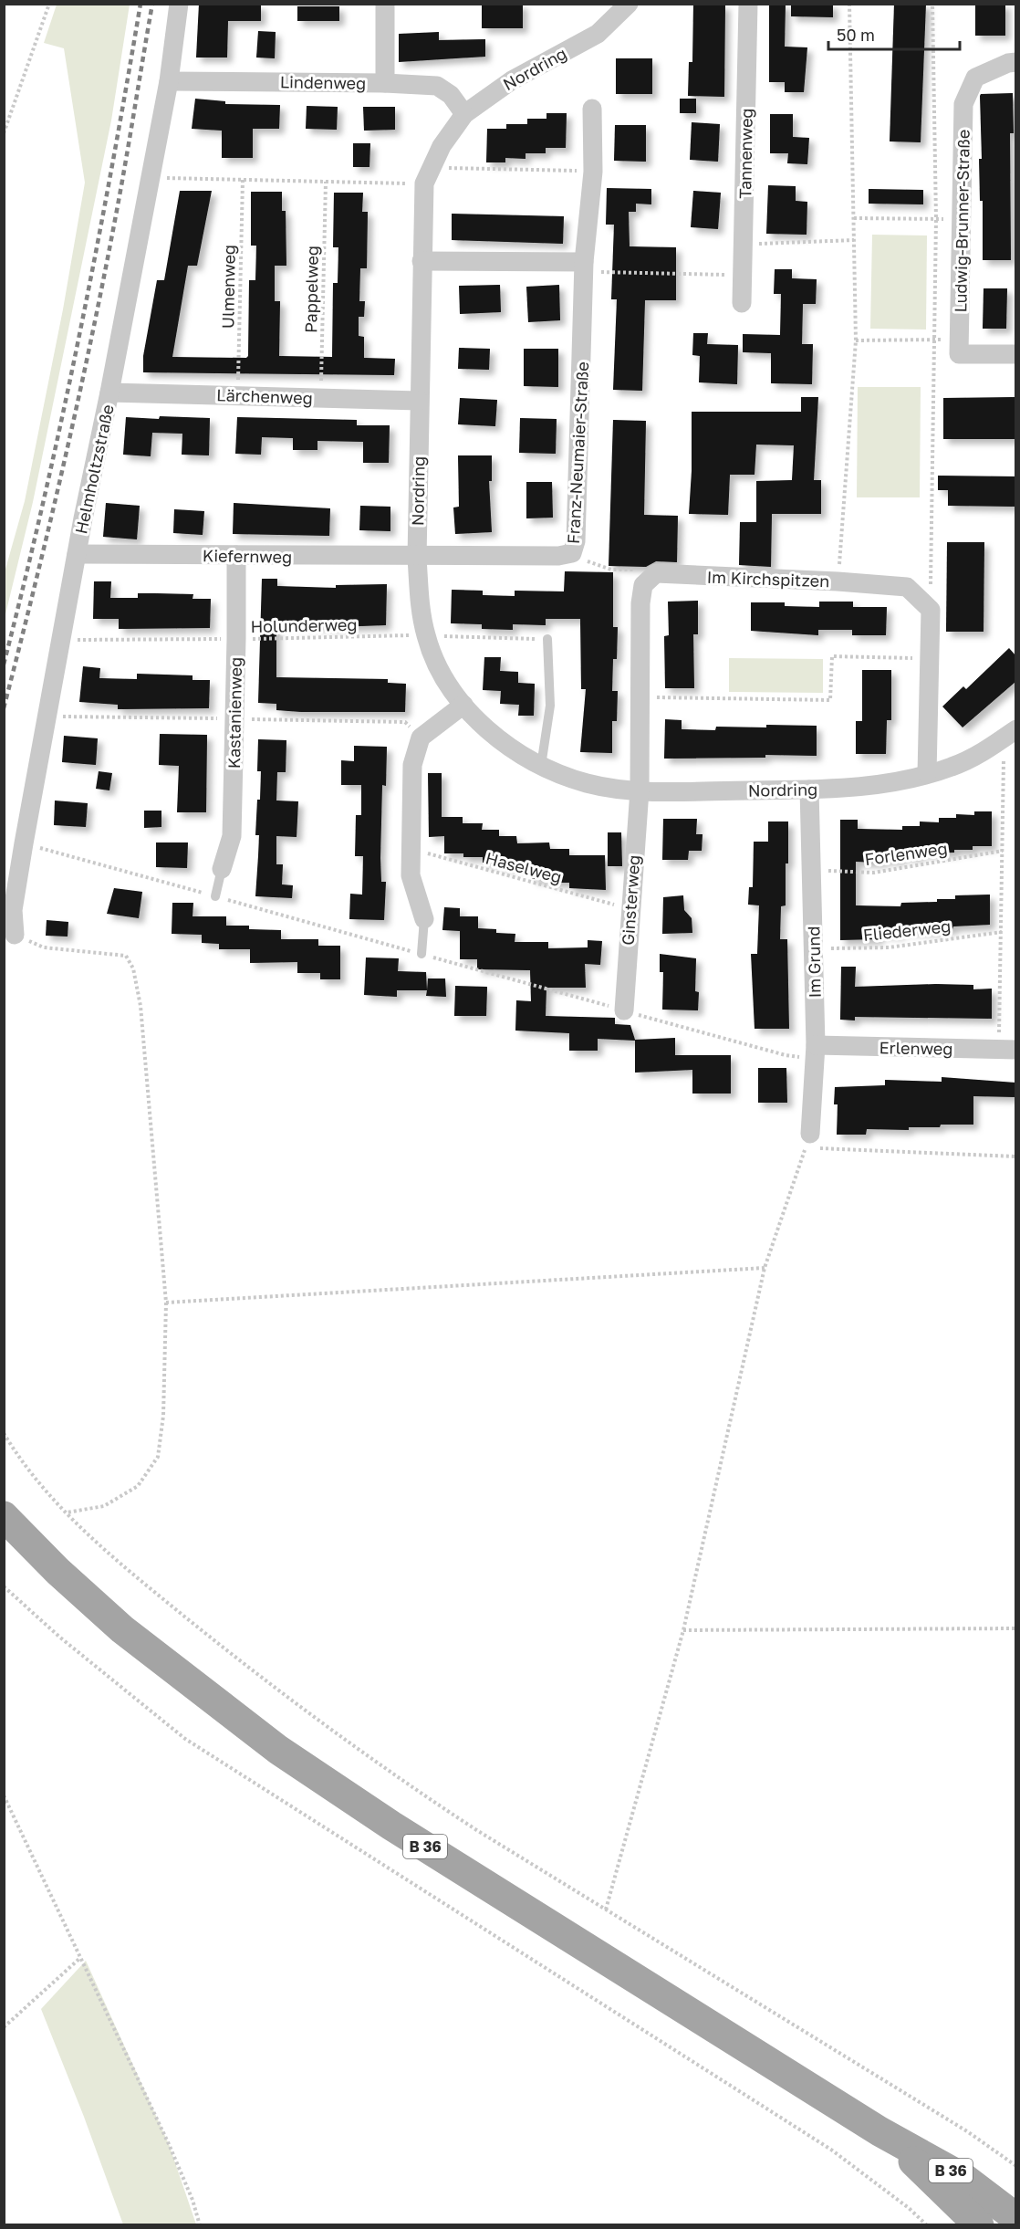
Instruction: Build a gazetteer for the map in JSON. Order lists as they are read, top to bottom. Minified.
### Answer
{"streets":{"main road":["B 36"],"street":["Nordring","Lindenweg","Tannenweg","Ludwig-Brunner-Straße","Lärchenweg","Franz-Neumaier-Straße","Helmholtzstraße","Kiefernweg","Im Kirchspitzen","Kastanienweg","Ginsterweg","Im Grund","Erlenweg"],"path":["Ulmenweg","Pappelweg","Holunderweg","Forlenweg","Haselweg","Fliederweg"]},"crossings":[["Nordring","Lindenweg"],["Nordring","Lärchenweg"],["Nordring","Franz-Neumaier-Straße"],["Nordring","Kiefernweg"],["Nordring","Holunderweg"],["Nordring","Ginsterweg"],["Nordring","Im Grund"],["Lindenweg","Helmholtzstraße"],["Ulmenweg","Lärchenweg"],["Pappelweg","Lärchenweg"],["Lärchenweg","Helmholtzstraße"],["Franz-Neumaier-Straße","Kiefernweg"],["Helmholtzstraße","Kiefernweg"],["Helmholtzstraße","Holunderweg"],["Kiefernweg","Kastanienweg"],["Holunderweg","Kastanienweg"],["Forlenweg","Im Grund"],["Haselweg","Ginsterweg"],["Fliederweg","Im Grund"],["Im Grund","Erlenweg"]],"scale_bar":"50 m"}
